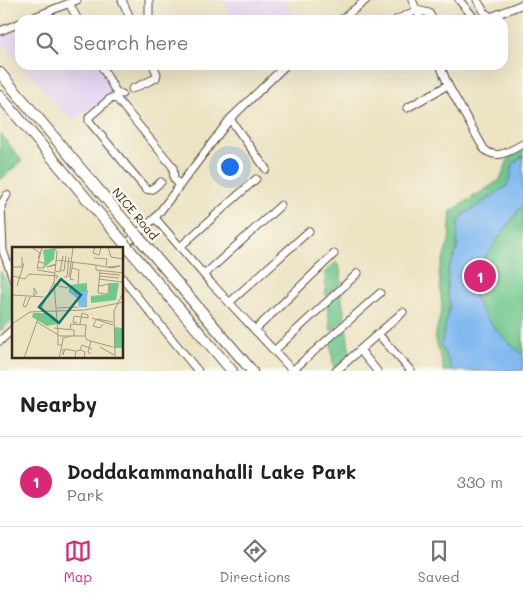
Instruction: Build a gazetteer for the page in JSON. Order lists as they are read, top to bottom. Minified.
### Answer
{"streets":{"highway":["NICE Road"]},"page":{"search":"Search here","pins":"1","heading":"Nearby","list":[{"mark":"1","name":"Doddakammanahalli Lake Park","note":"Park","value":"330 m"}],"nav":["Map","Directions","Saved"]}}
